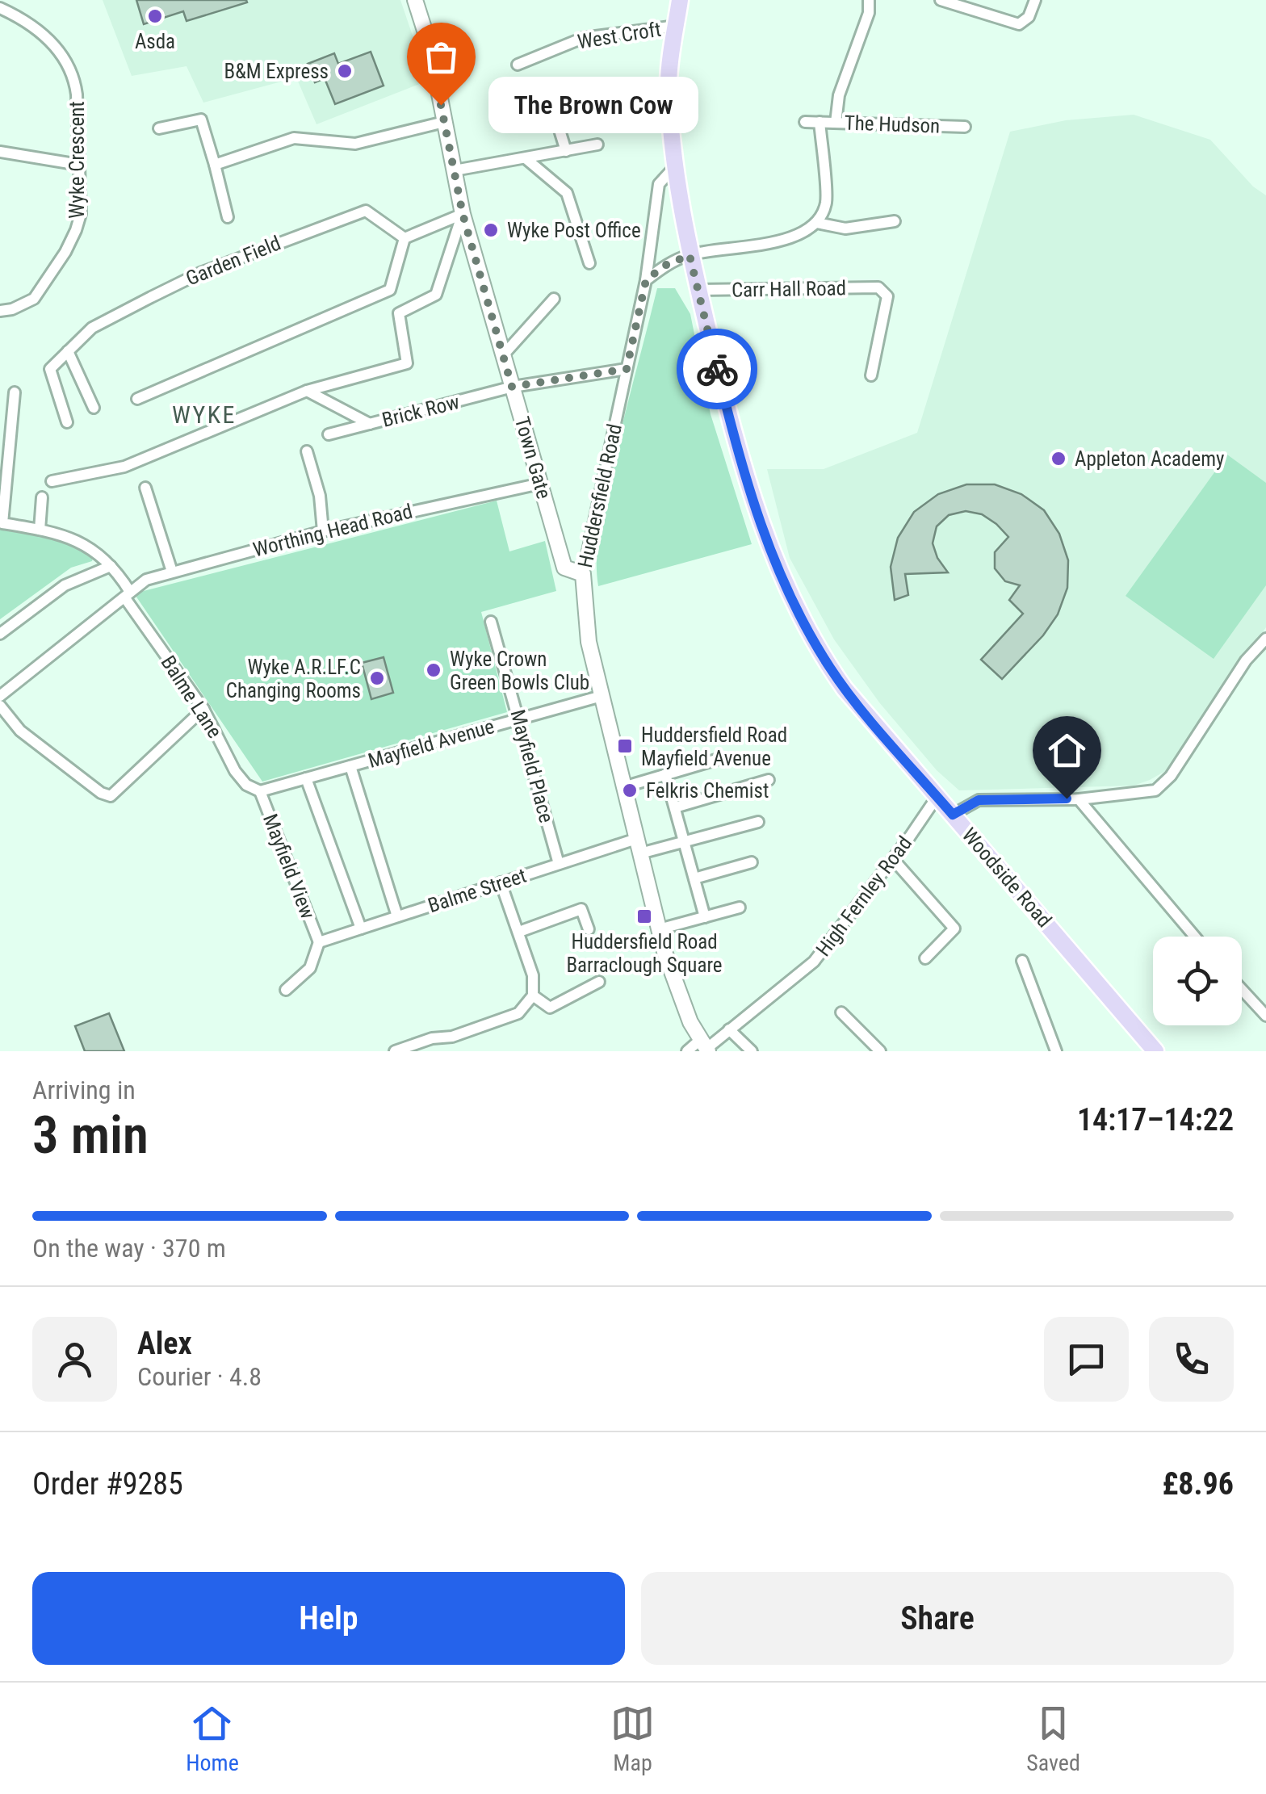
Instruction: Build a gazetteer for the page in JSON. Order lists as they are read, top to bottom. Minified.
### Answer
{"streets":{"main road":["Town Gate","Huddersfield Road","Woodside Road"],"street":["West Croft","The Hudson","Wyke Crescent","Garden Field","Carr Hall Road","Brick Row","Worthing Head Road","Balme Lane","Mayfield Avenue","Mayfield Place","Mayfield View","Balme Street","High Fernley Road"]},"crossings":[["Carr Hall Road","Woodside Road"],["Brick Row","Town Gate"],["Brick Row","Huddersfield Road"],["Town Gate","Huddersfield Road"],["Town Gate","Worthing Head Road"],["Huddersfield Road","Mayfield Avenue"],["Huddersfield Road","Balme Street"],["Huddersfield Road","High Fernley Road"],["Worthing Head Road","Balme Lane"],["Balme Lane","Mayfield Avenue"],["Balme Lane","Mayfield View"],["Mayfield Avenue","Mayfield Place"],["Mayfield Avenue","Mayfield View"],["Mayfield Place","Balme Street"],["Mayfield View","Balme Street"],["Woodside Road","High Fernley Road"]],"districts":["WYKE"],"places":{"other":["Asda","B&M Express","The Brown Cow","Wyke Post Office","Appleton Academy","Wyke Crown Green Bowls Club","Wyke A.R.LF.C Changing Rooms","Felkris Chemist"],"transit":["Huddersfield Road Mayfield Avenue","Huddersfield Road Barraclough Square"]},"page":{"bubble":"The Brown Cow","heading":["3 min","Arriving in","14:17–14:22"],"panel":["Alex","Courier · 4.8","Order #9285","£8.96"],"bar":"On the way · 370 m","buttons":["Help","Share"],"tabs":["Home","Map","Saved"]}}
